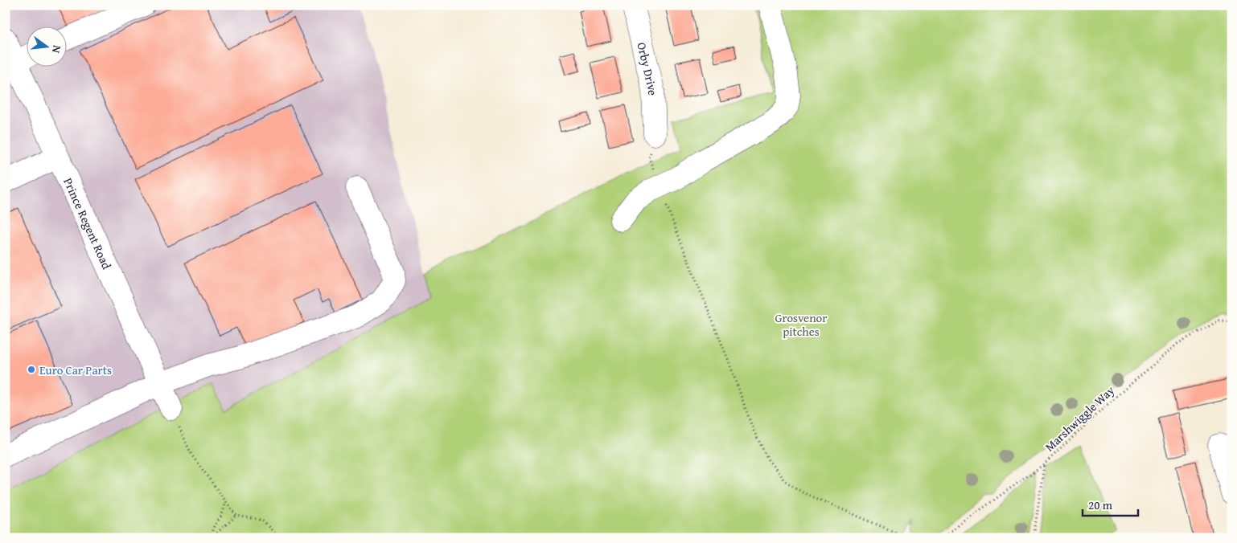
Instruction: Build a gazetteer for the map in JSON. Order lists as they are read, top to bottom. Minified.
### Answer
{"streets":{"street":["Orby Drive","Prince Regent Road"],"path":["Marshwiggle Way"]},"parks":["Grosvenor pitches"],"places":["Euro Car Parts"],"scale_bar":"20 m","north":"right"}
